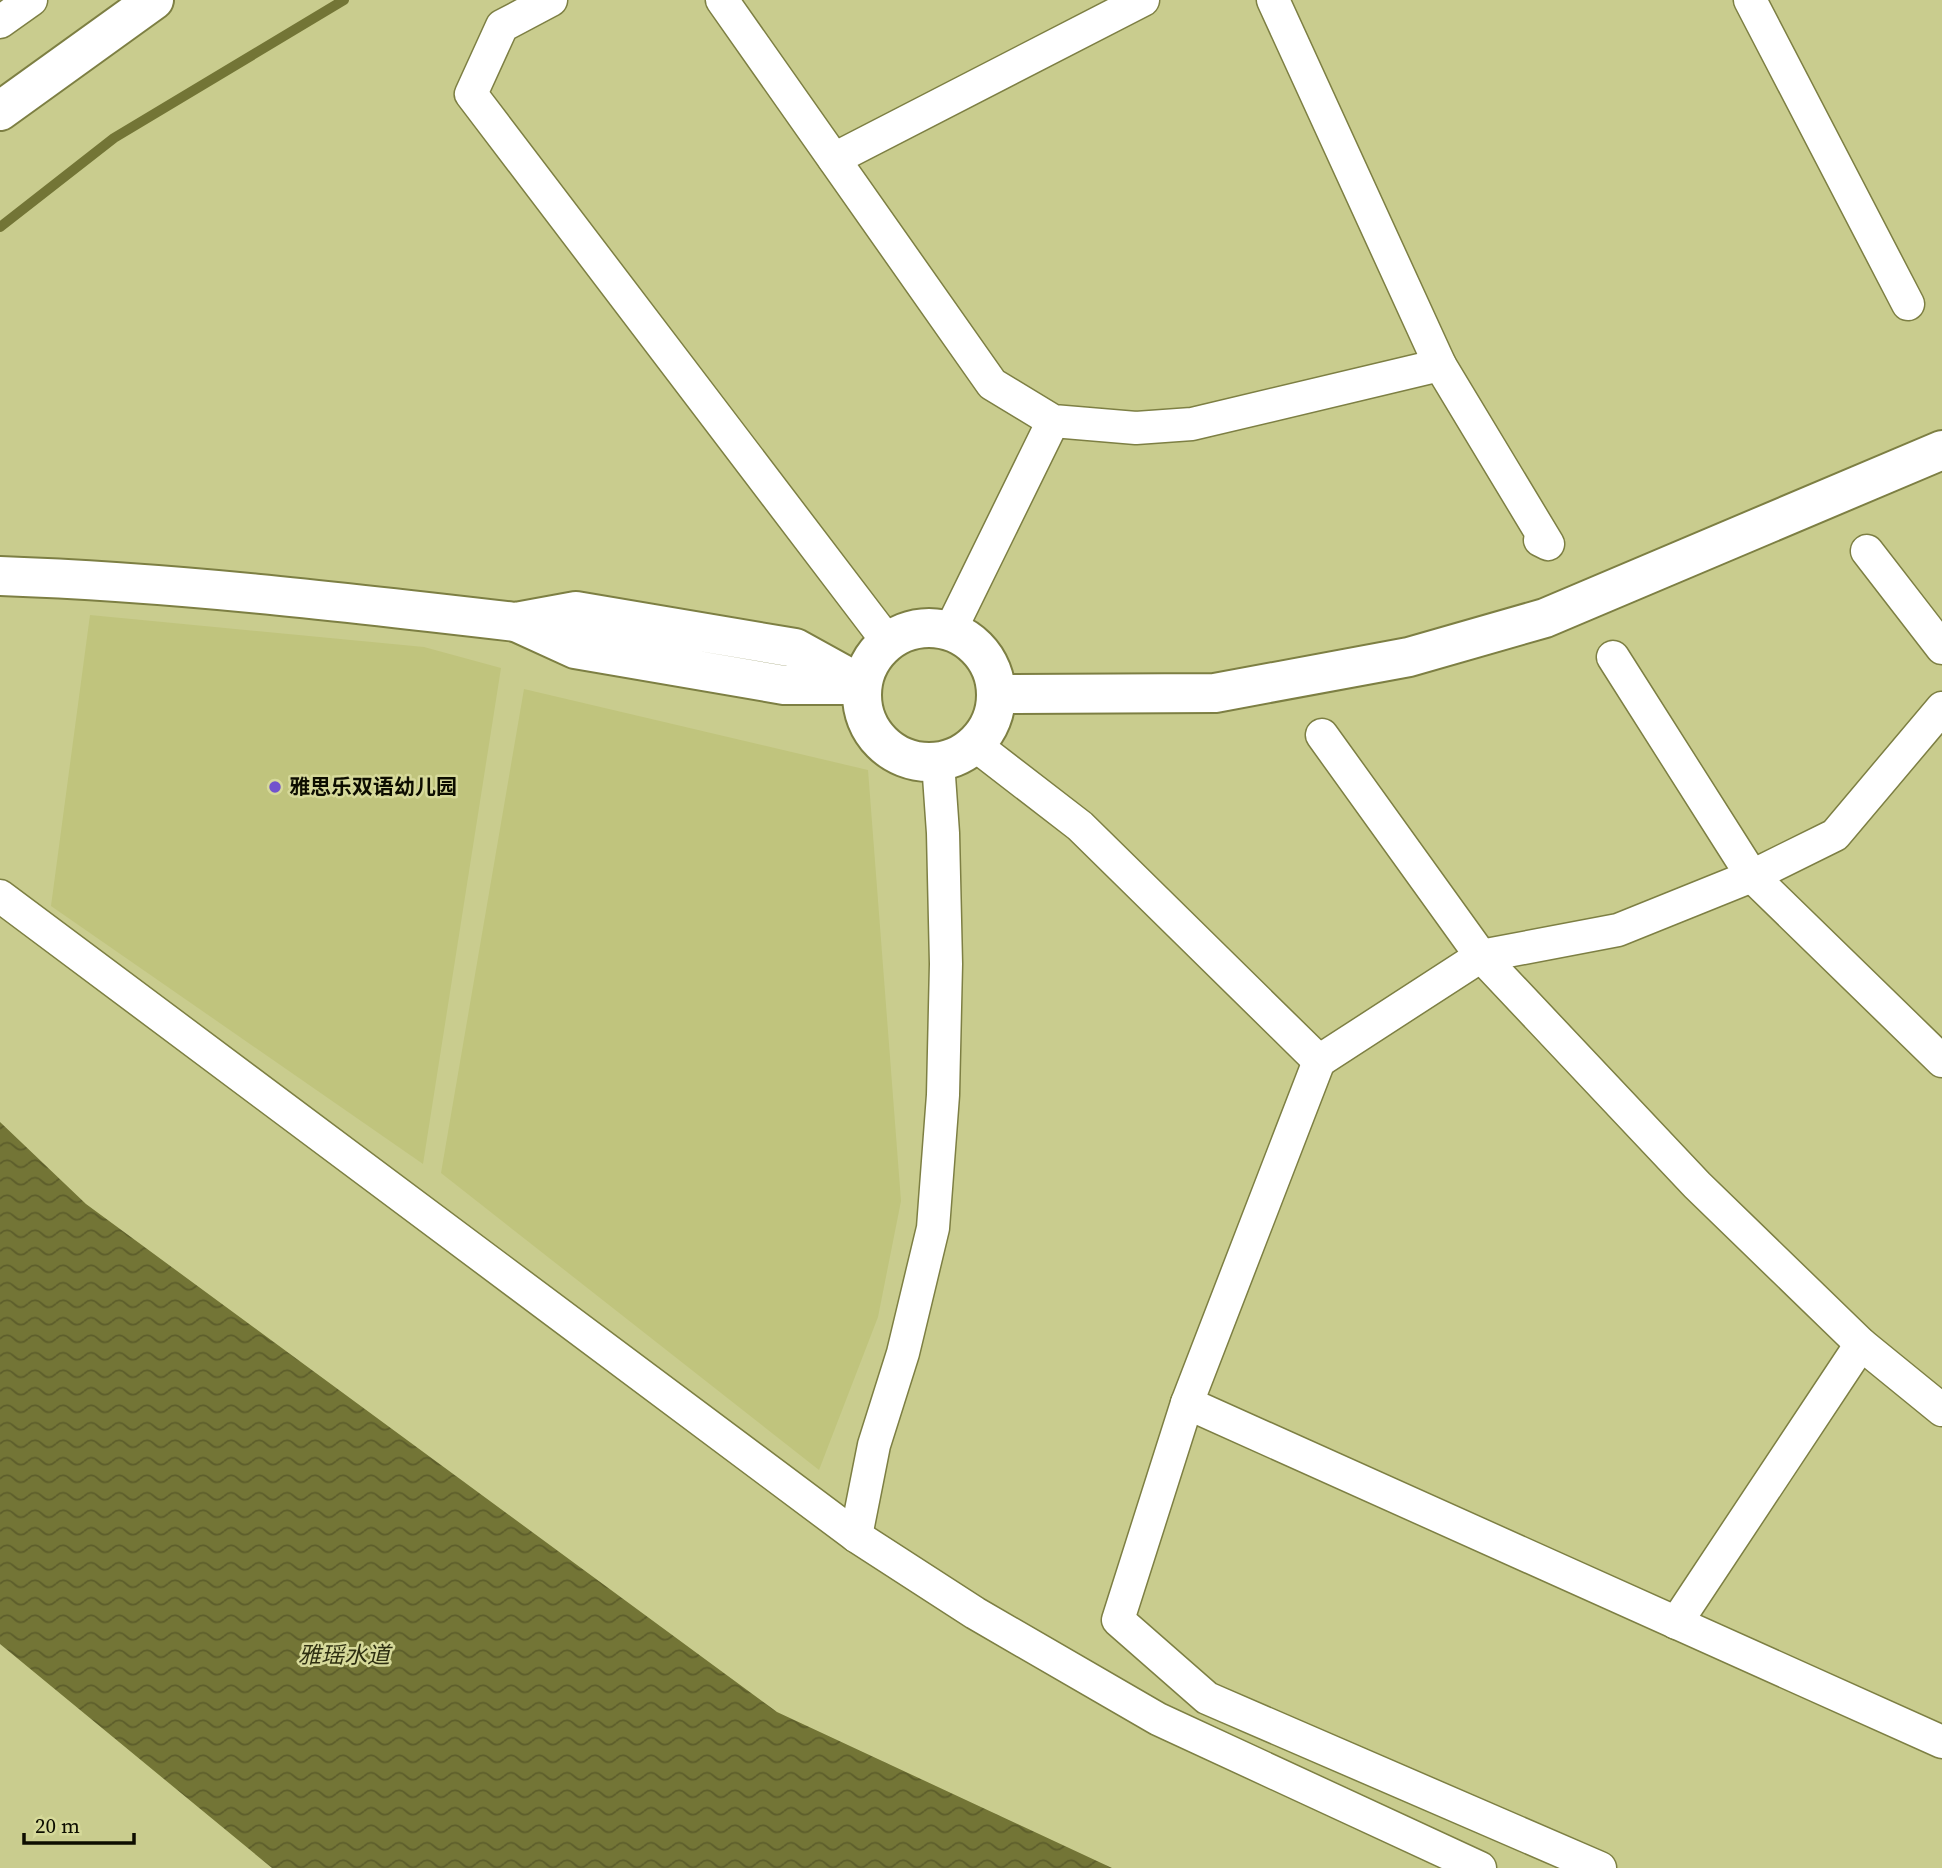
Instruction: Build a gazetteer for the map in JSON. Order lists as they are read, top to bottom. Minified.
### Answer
{"water":["雅瑶水道"],"places":["雅思乐双语幼儿园"],"scale_bar":"20 m"}
